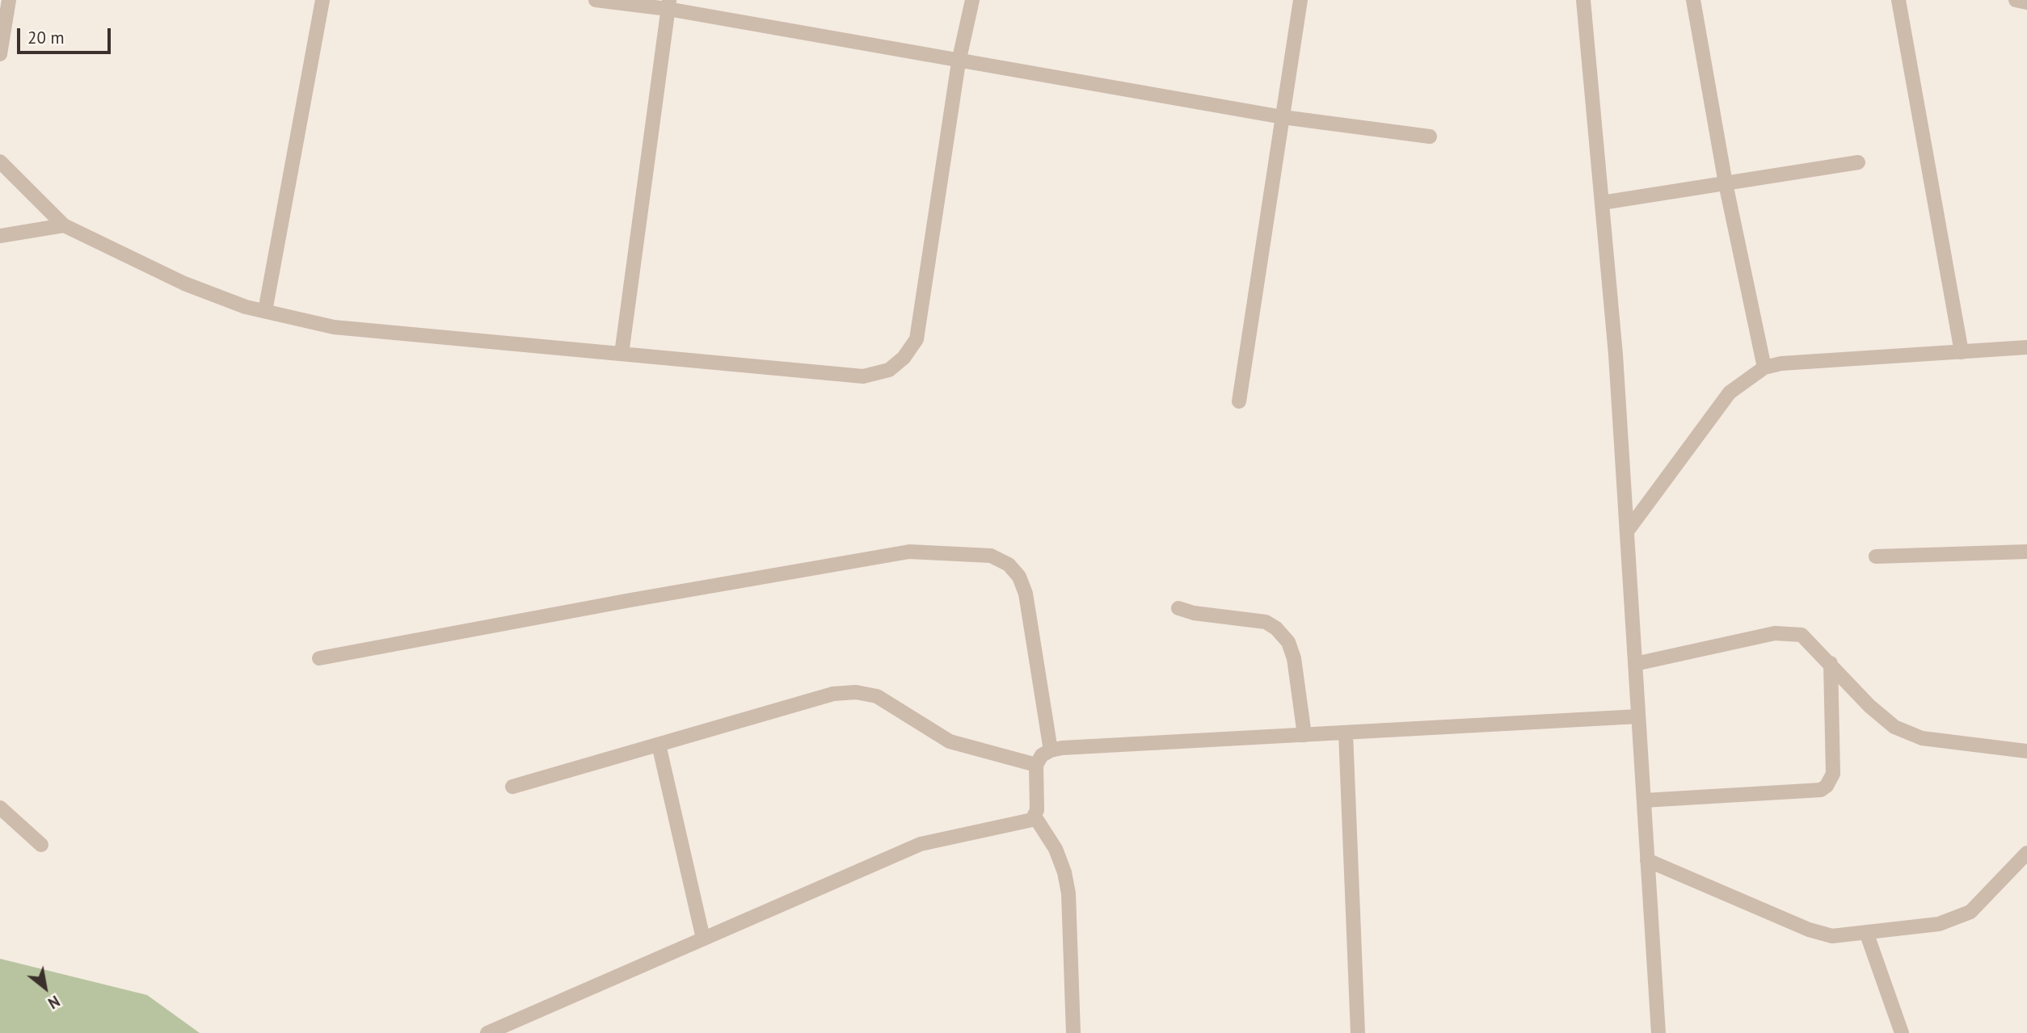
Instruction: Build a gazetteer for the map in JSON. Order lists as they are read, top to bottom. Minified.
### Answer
{"scale_bar":"20 m","north":"bottom right"}
